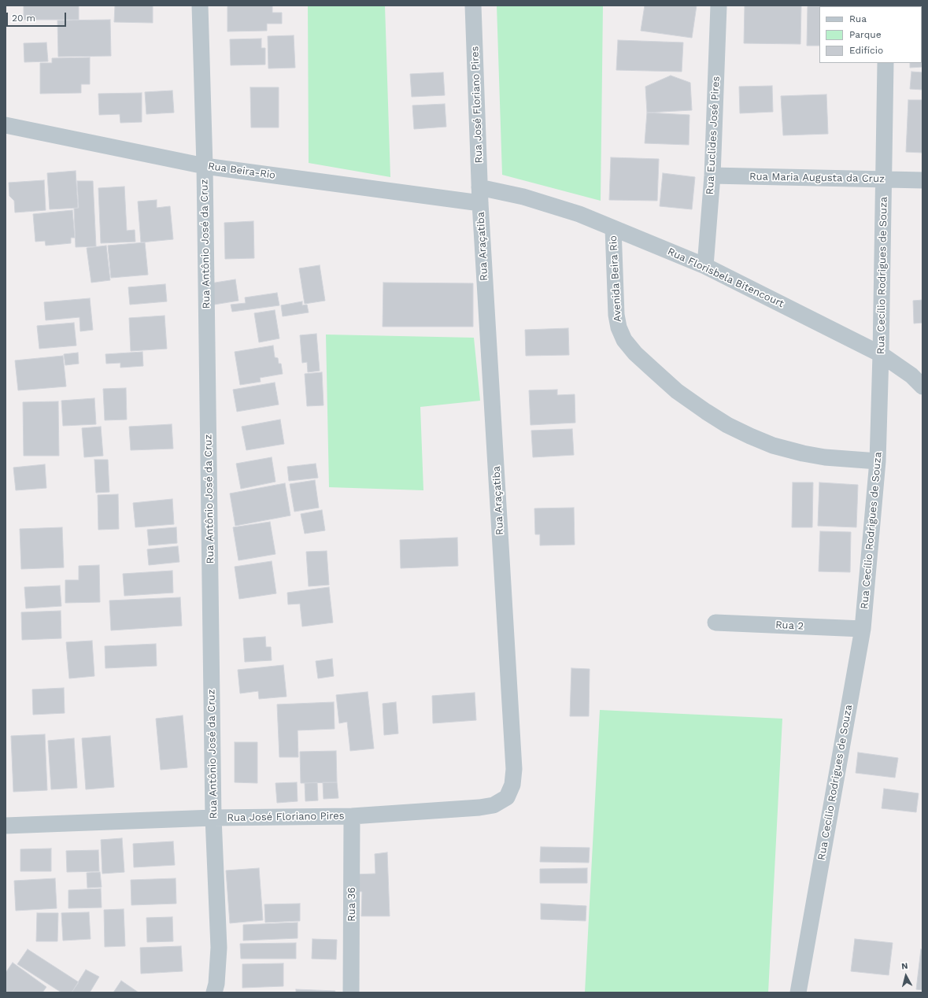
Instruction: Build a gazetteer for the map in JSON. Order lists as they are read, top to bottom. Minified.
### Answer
{"streets":{"street":["Rua José Floriano Pires","Rua Euclides José Pires","Rua Beira-Rio","Rua Maria Augusta da Cruz","Rua Antônio José da Cruz","Rua Araçatiba","Rua Cecílio Rodrigues de Souza","Rua Florisbela Bitencourt","Avenida Beira Rio","Rua 2","Rua 36"]},"crossings":[["Rua José Floriano Pires","Rua Beira-Rio"],["Rua José Floriano Pires","Rua Antônio José da Cruz"],["Rua José Floriano Pires","Rua Araçatiba"],["Rua José Floriano Pires","Rua Florisbela Bitencourt"],["Rua José Floriano Pires","Rua 36"],["Rua Euclides José Pires","Rua Maria Augusta da Cruz"],["Rua Euclides José Pires","Rua Florisbela Bitencourt"],["Rua Beira-Rio","Rua Antônio José da Cruz"],["Rua Beira-Rio","Rua Araçatiba"],["Rua Beira-Rio","Rua Florisbela Bitencourt"],["Rua Maria Augusta da Cruz","Rua Cecílio Rodrigues de Souza"],["Rua Araçatiba","Rua Florisbela Bitencourt"],["Rua Cecílio Rodrigues de Souza","Rua Florisbela Bitencourt"],["Rua Cecílio Rodrigues de Souza","Avenida Beira Rio"],["Rua Cecílio Rodrigues de Souza","Rua 2"],["Rua Florisbela Bitencourt","Avenida Beira Rio"]],"legend":["Rua","Parque","Edifício"],"scale_bar":"20 m","north":"top"}
